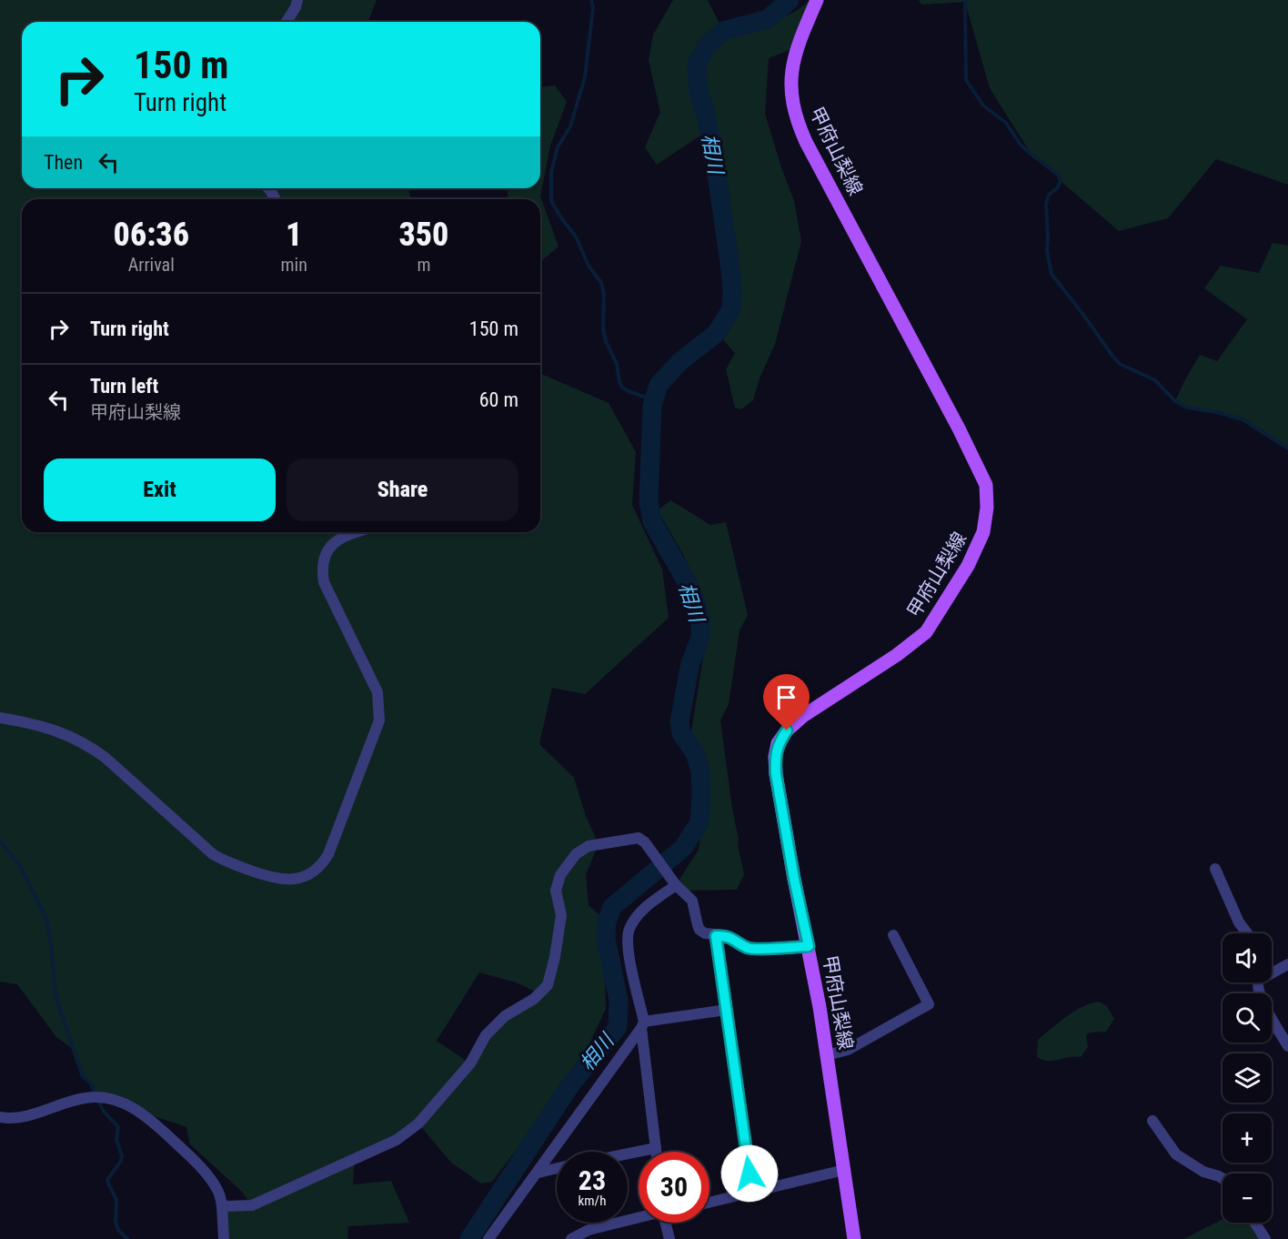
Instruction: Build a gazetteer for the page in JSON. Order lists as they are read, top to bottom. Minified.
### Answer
{"streets":{"main road":["甲府山梨線"]},"water":["相川"],"page":{"turn":["150 m","Turn right"],"then":"Then","eta":["06:36","Arrival","1","min","350","m"],"list":[{"name":"Turn right","value":"150 m"},{"name":"Turn left","note":"甲府山梨線","value":"60 m"}],"buttons":["Exit","Share"],"map_buttons":["+","−"],"speed":"23 km/h","limit":"30"}}
